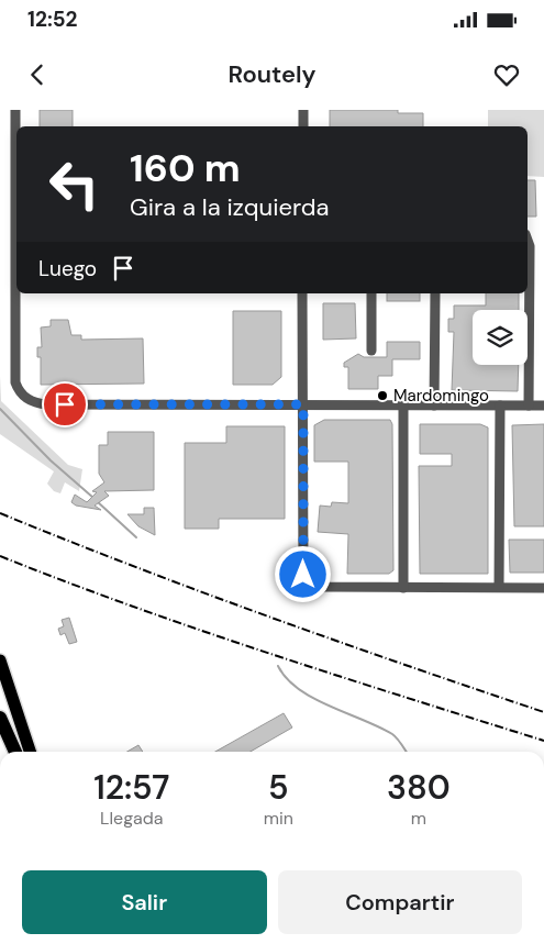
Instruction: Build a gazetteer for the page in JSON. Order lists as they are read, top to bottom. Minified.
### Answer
{"places":["Mardomingo"],"page":{"status":"12:52","header":"Routely","turn":["160 m","Gira a la izquierda"],"then":"Luego","eta":["12:57","Llegada","5","min","380","m"],"buttons":["Salir","Compartir"]}}
